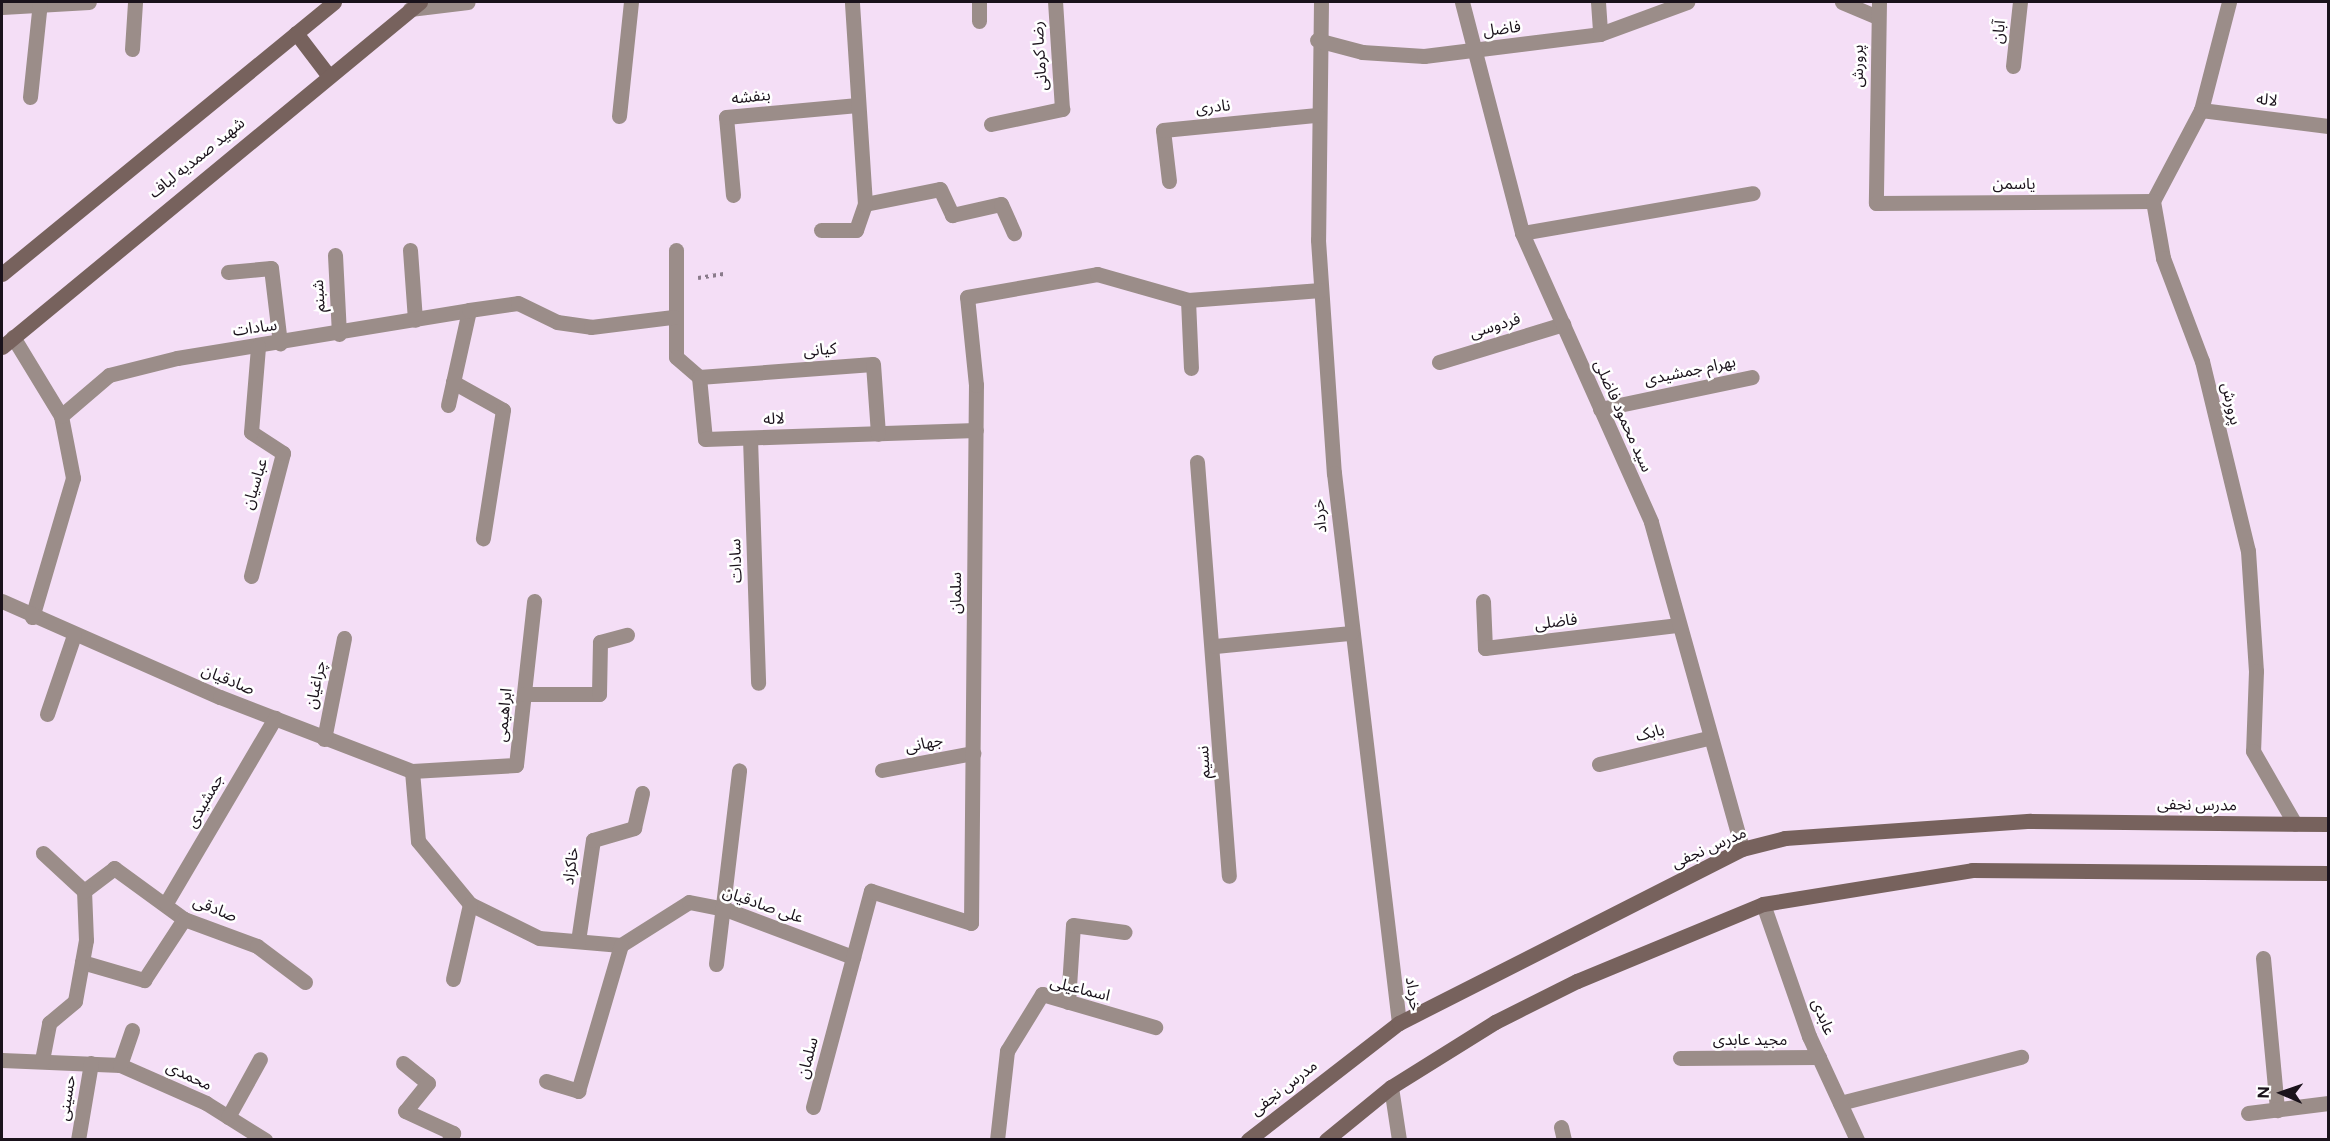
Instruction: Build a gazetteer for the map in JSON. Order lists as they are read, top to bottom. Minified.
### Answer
{"streets":{"main road":["شهید صمدیه لباف","مدرس نجفی"],"street":["فاضل","آبان","رضا کرمانی","پرورش","بنفشه","لاله","نادری","یاسمن","شبنم","فردوسی","سادات","کیانی","بهرام جمشیدی","سید محمود فاضلی","عباسیان","خرداد","سلمان","فاضلی","صادقیان","چراغیان","ابراهیمی","بابک","جهانی","نسیم","جمشیدی","خاکزاد","علی صادقیان","صادقی","اسماعیلی","عابدی","مجید عابدی","محمدی","حسینی"]},"crossings":[["فاضل","سید محمود فاضلی"],["فاضل","خرداد"],["پرورش","یاسمن"],["پرورش","مدرس نجفی"],["لاله","سادات"],["لاله","کیانی"],["لاله","سلمان"],["نادری","خرداد"],["شبنم","سادات"],["فردوسی","سید محمود فاضلی"],["سادات","عباسیان"],["بهرام جمشیدی","سید محمود فاضلی"],["سید محمود فاضلی","فاضلی"],["سید محمود فاضلی","بابک"],["سید محمود فاضلی","مدرس نجفی"],["خرداد","سلمان"],["خرداد","مدرس نجفی"],["سلمان","جهانی"],["سلمان","علی صادقیان"],["صادقیان","چراغیان"],["صادقیان","ابراهیمی"],["صادقیان","جمشیدی"],["جمشیدی","صادقی"],["عابدی","مجید عابدی"],["محمدی","حسینی"]],"north":"left"}
